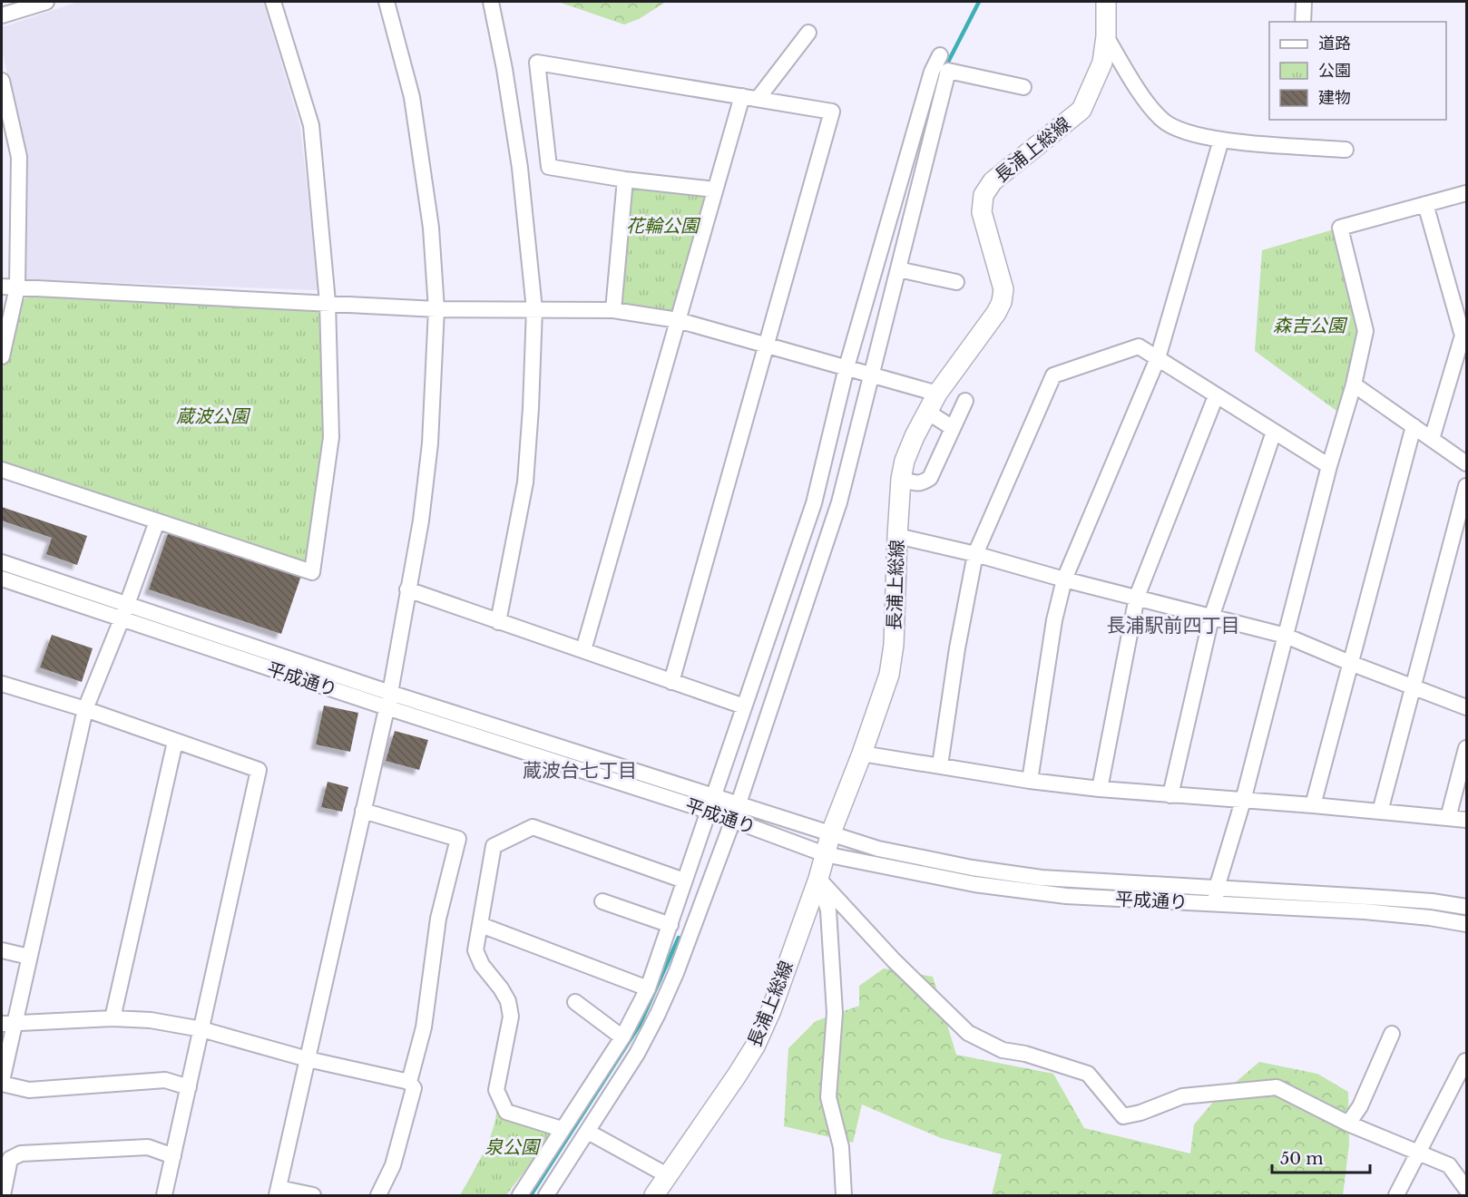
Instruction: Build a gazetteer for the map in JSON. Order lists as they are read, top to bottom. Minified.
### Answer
{"streets":{"main road":["長浦上総線"],"street":["平成通り"]},"crossings":[["長浦上総線","平成通り"]],"districts":["長浦駅前四丁目","蔵波台七丁目"],"parks":["花輪公園","森吉公園","蔵波公園","泉公園"],"legend":["道路","公園","建物"],"scale_bar":"50 m"}
